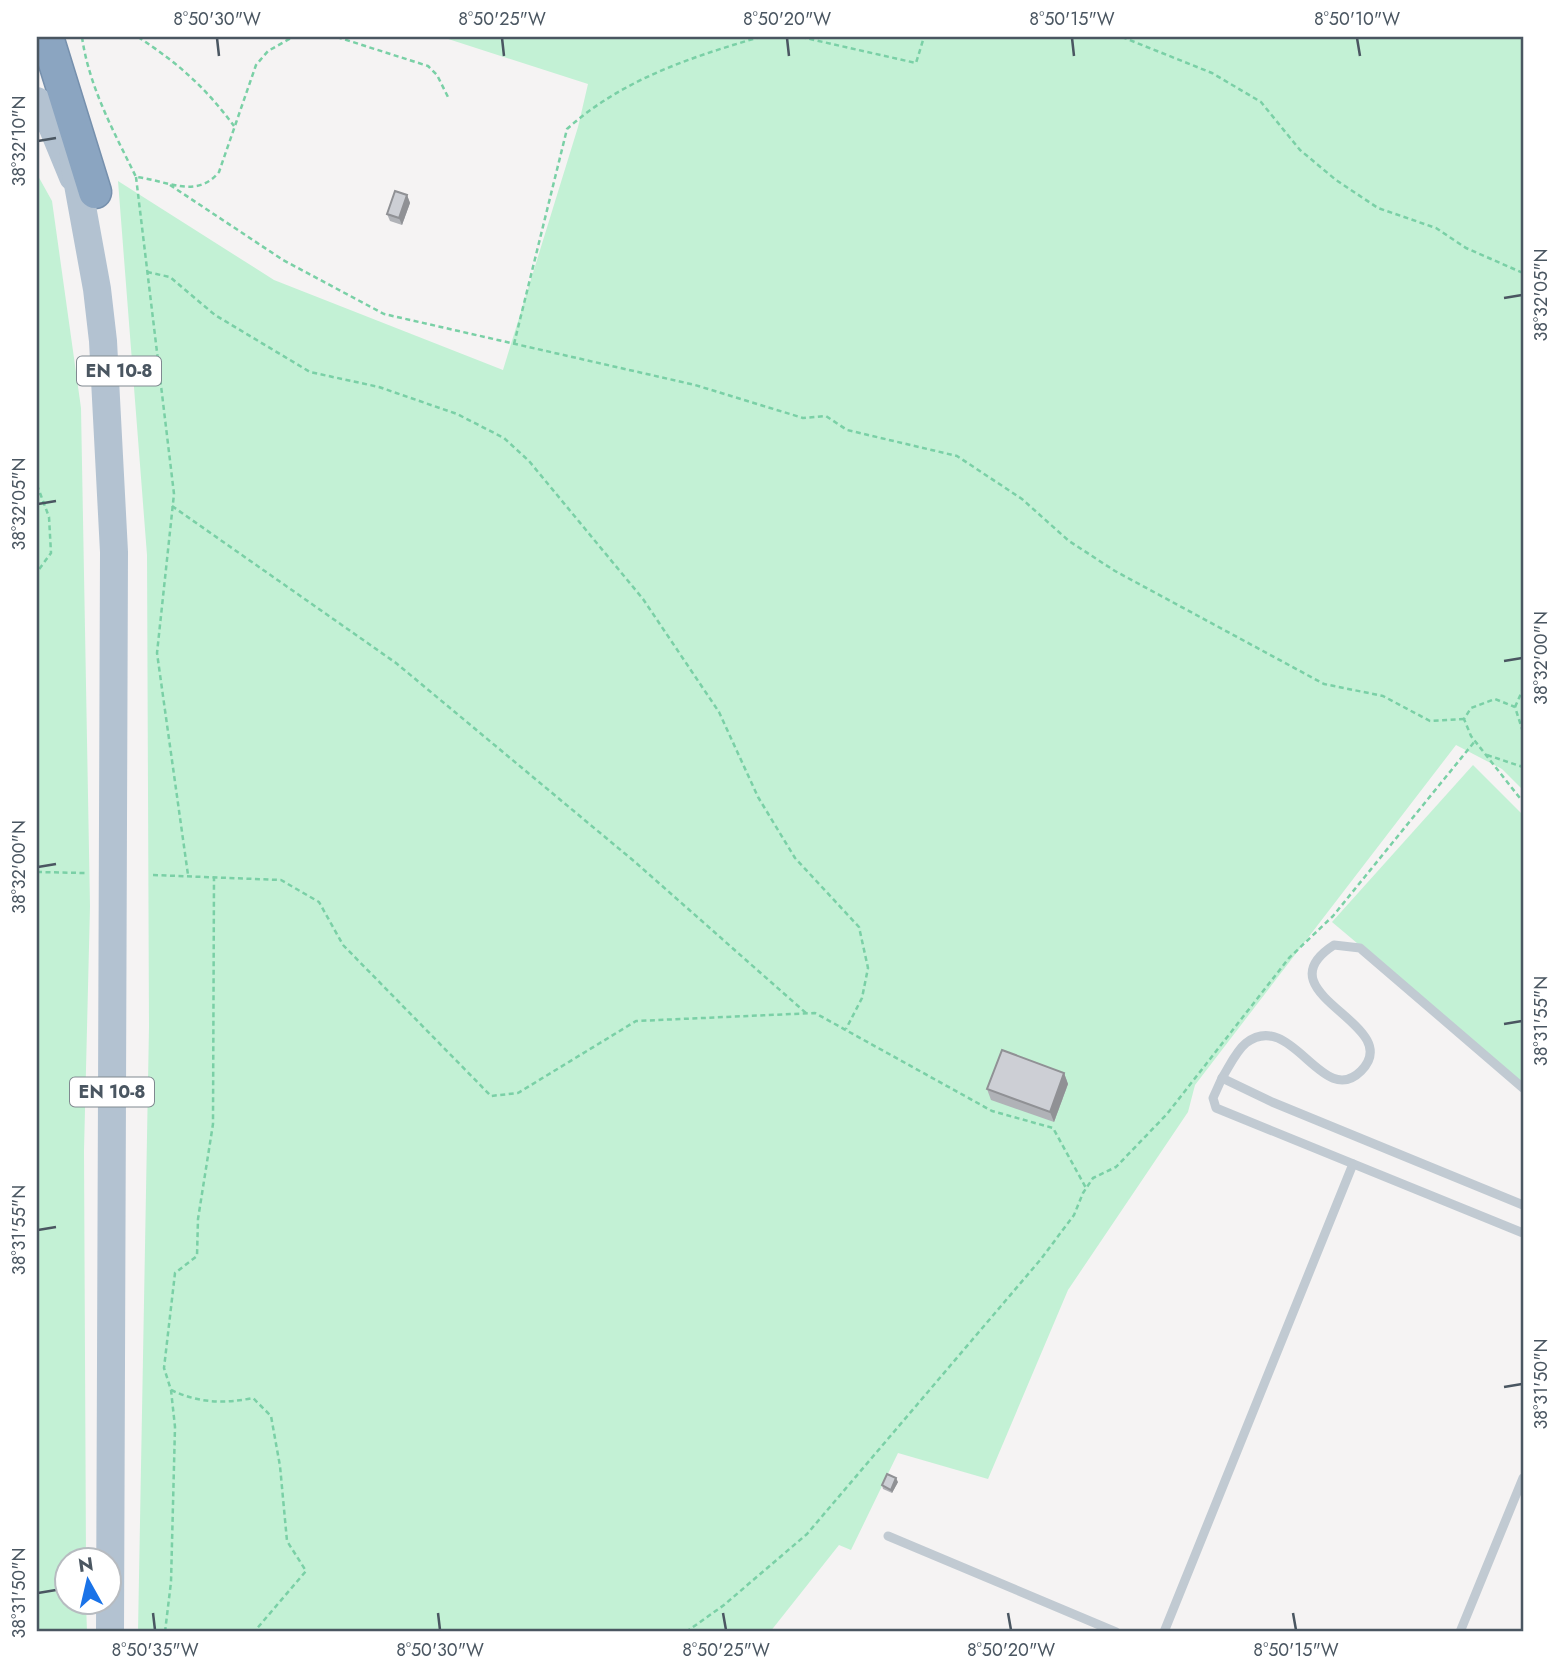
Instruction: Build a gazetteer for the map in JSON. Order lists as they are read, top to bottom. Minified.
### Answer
{"streets":{"highway":["EN 10-8"]},"north":"top","coordinates":["8°50'30\"W","8°50'25\"W","8°50'20\"W","8°50'15\"W","8°50'10\"W","38°32'10\"N","38°32'05\"N","38°32'00\"N","38°31'55\"N","38°31'50\"N","8°50'35\"W"]}
